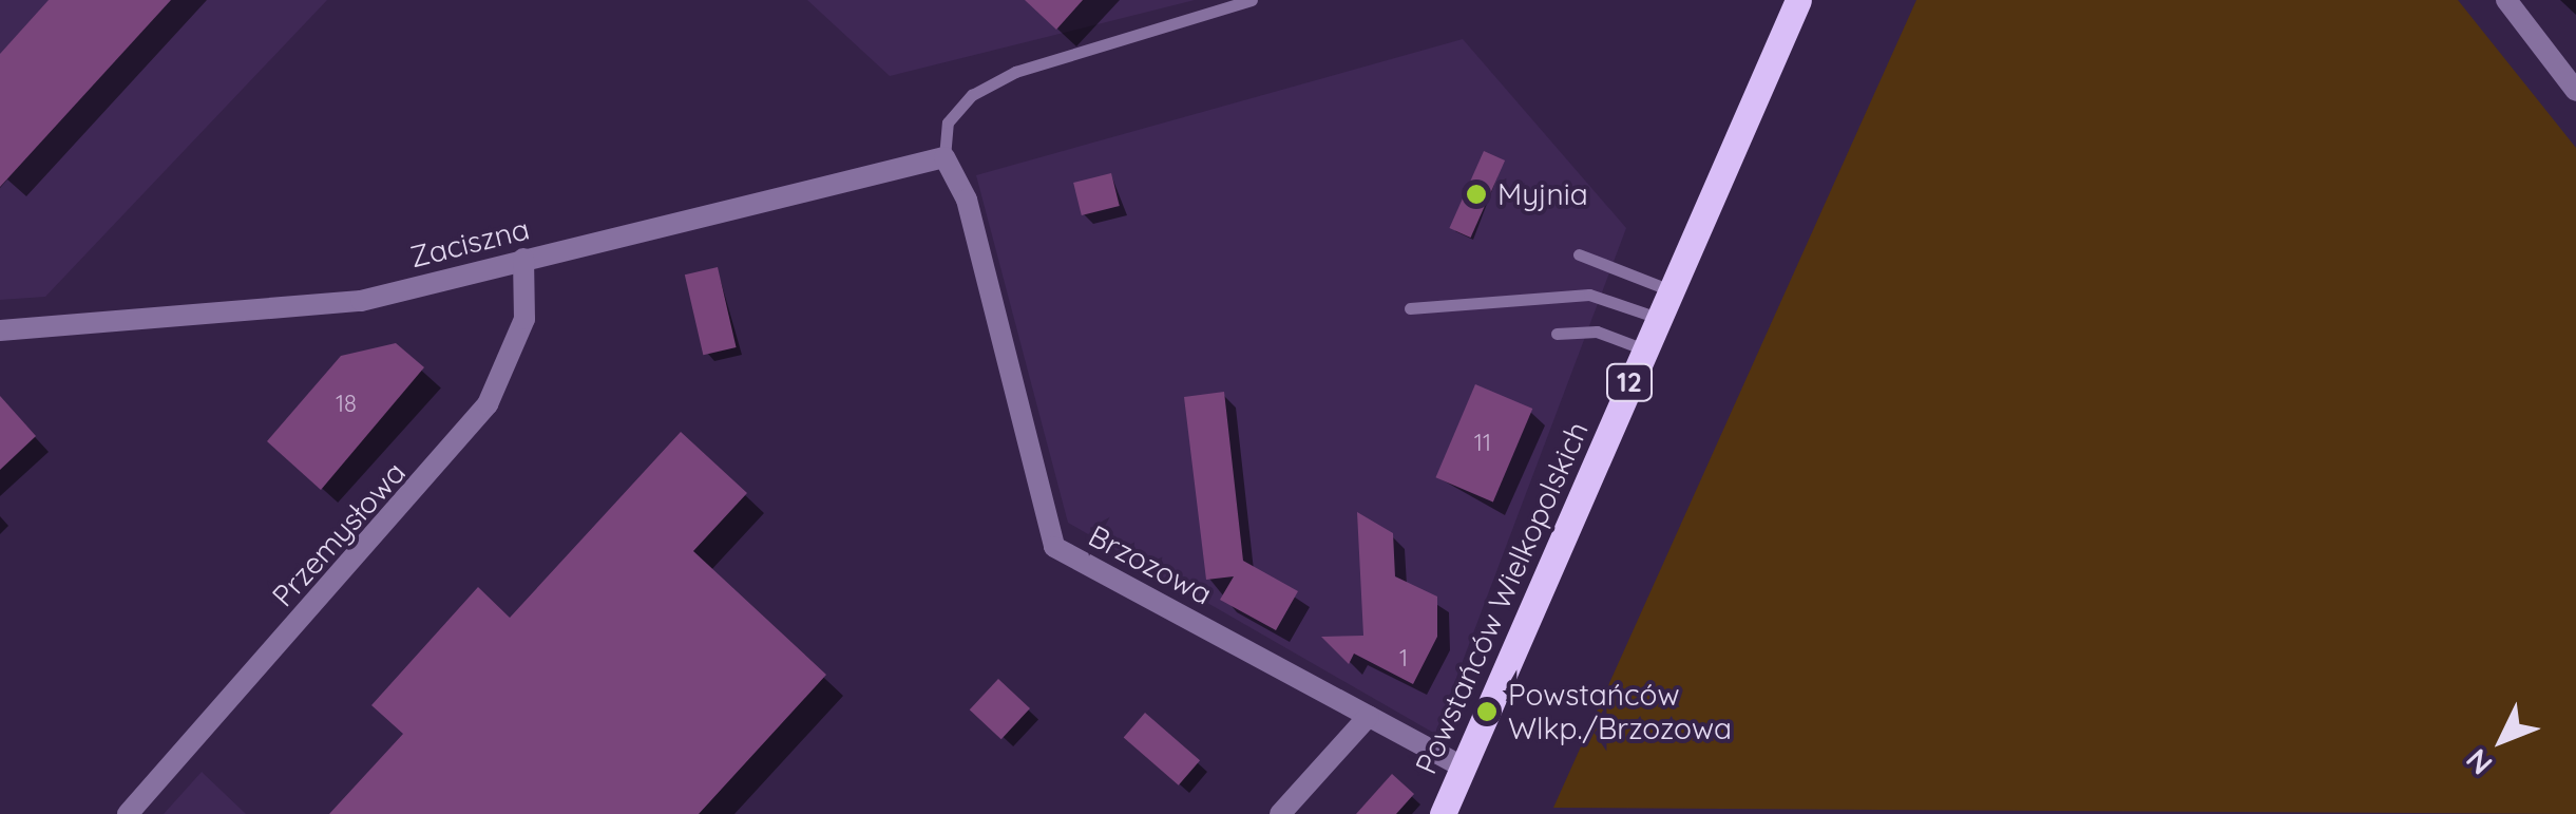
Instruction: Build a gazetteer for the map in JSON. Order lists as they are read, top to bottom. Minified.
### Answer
{"streets":{"main road":["12","Powstańców Wielkopolskich"],"street":["Zaciszna","Przemysłowa","Brzozowa"]},"crossings":[["Zaciszna","Przemysłowa"],["Zaciszna","Brzozowa"],["Brzozowa","Powstańców Wielkopolskich"]],"places":["Myjnia","Powstańców Wlkp./Brzozowa"],"house_numbers":["18","11","1"],"north":"bottom left"}
